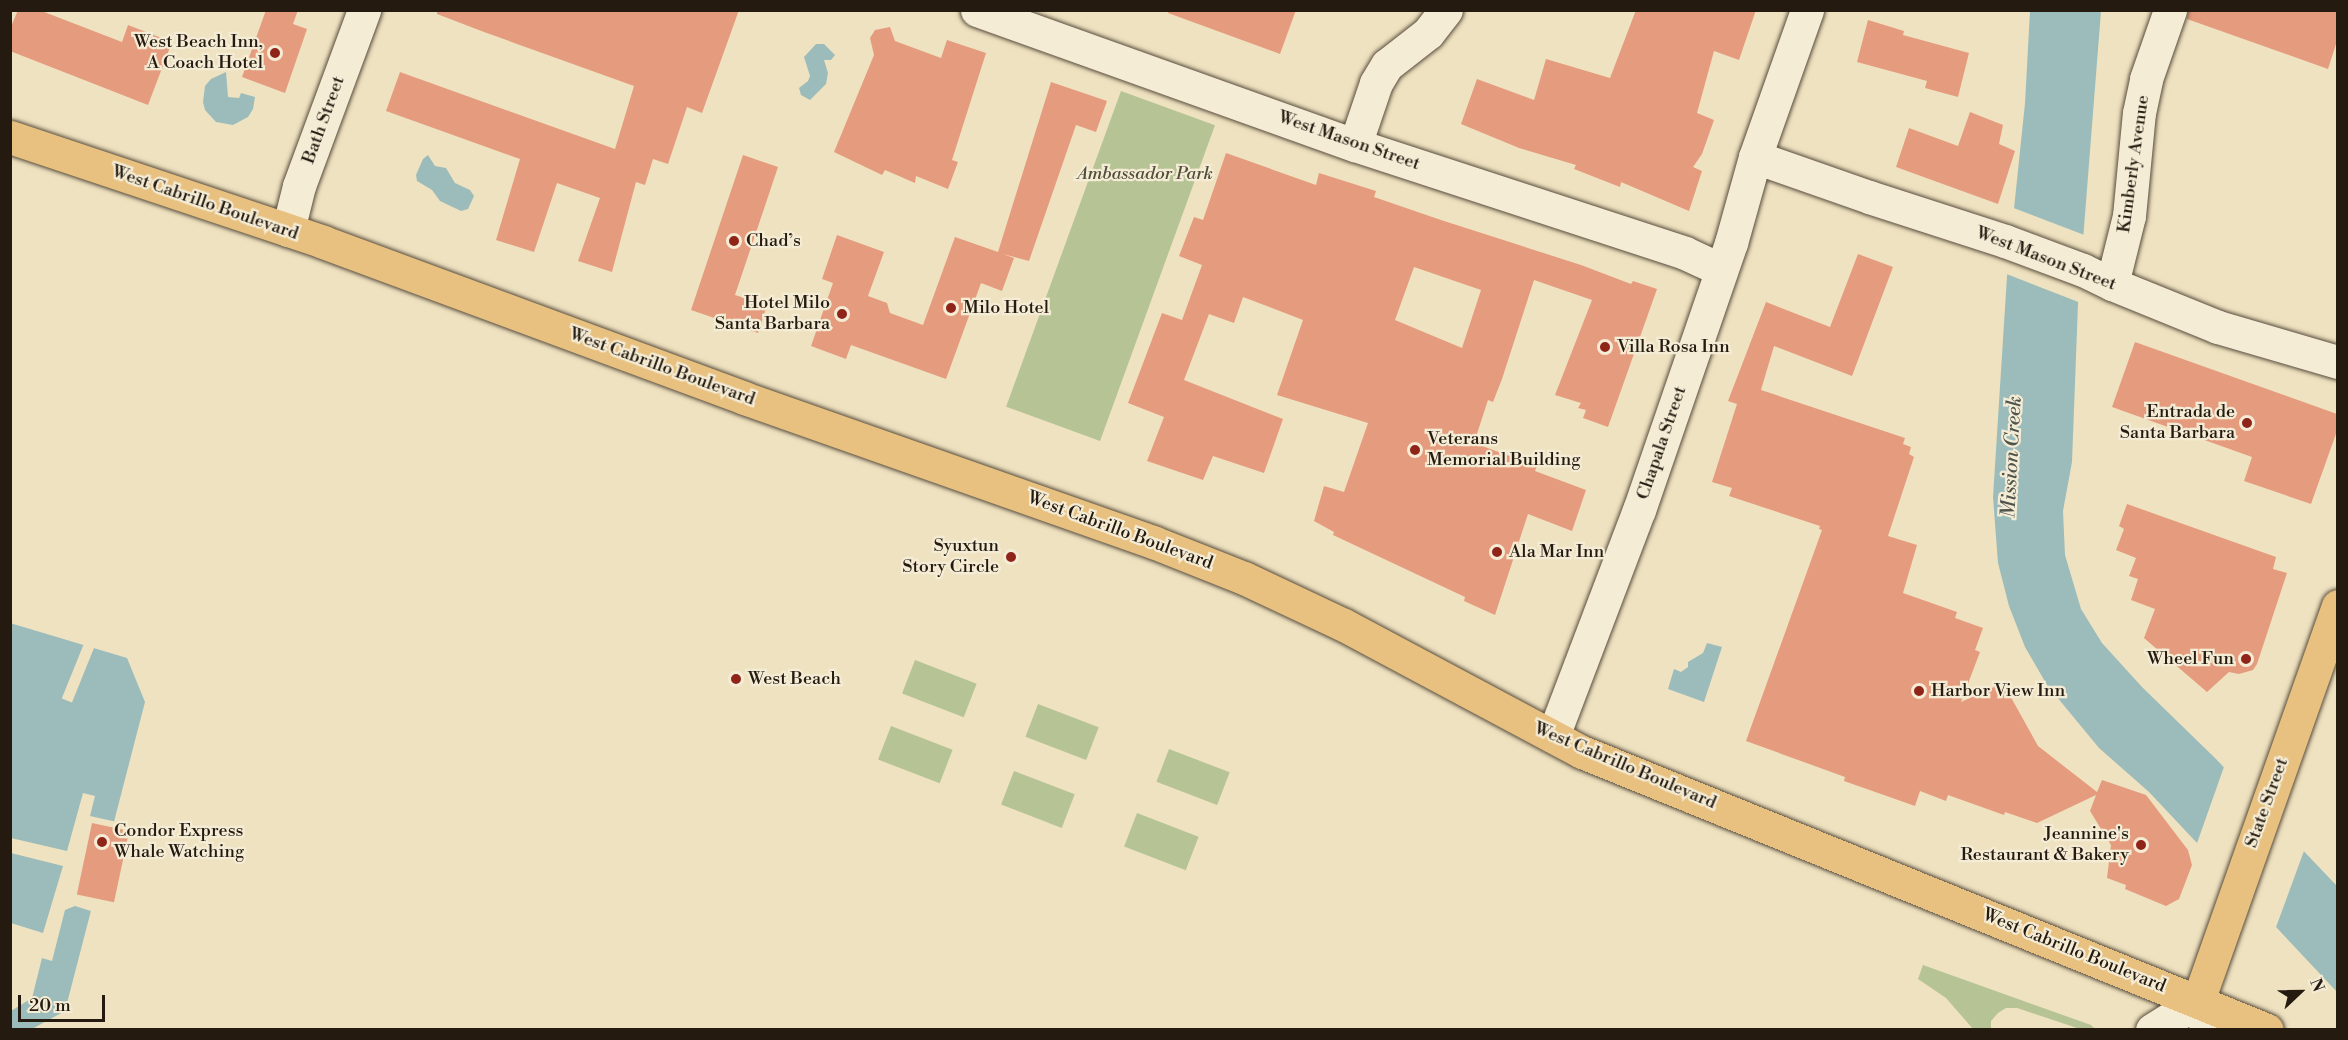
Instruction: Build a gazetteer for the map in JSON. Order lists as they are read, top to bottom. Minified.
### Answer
{"streets":{"main road":["West Cabrillo Boulevard","State Street"],"street":["Bath Street","West Mason Street","Kimberly Avenue","Chapala Street"]},"crossings":[["Bath Street","West Cabrillo Boulevard"],["West Mason Street","Kimberly Avenue"],["West Mason Street","Chapala Street"],["West Cabrillo Boulevard","Chapala Street"],["West Cabrillo Boulevard","State Street"]],"water":["Mission Creek"],"parks":["Ambassador Park"],"places":["West Beach Inn, A Coach Hotel","Chad’s","Milo Hotel","Hotel Milo Santa Barbara","Villa Rosa Inn","Entrada de Santa Barbara","Veterans Memorial Building","Ala Mar Inn","Syuxtun Story Circle","Wheel Fun","West Beach","Harbor View Inn","Condor Express Whale Watching","Jeannine's Restaurant & Bakery"],"scale_bar":"20 m","north":"right"}
